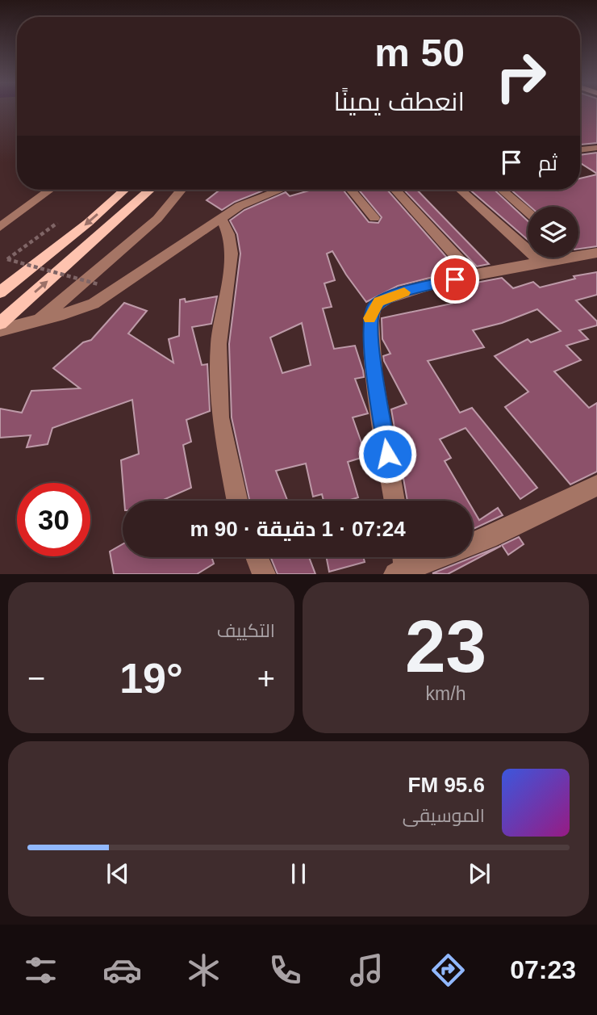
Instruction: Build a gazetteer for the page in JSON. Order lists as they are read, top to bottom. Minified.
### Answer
{"page":{"turn":["50 m","انعطف يمينًا"],"then":"ثم","limit":"30","trip":"07:24 · 1 دقيقة · 90 m","tile":[["23","km/h"],"التكييف"],"heat":["−","19°","+"],"song":["95.6 FM","الموسيقى"],"tabs":"07:23"}}
